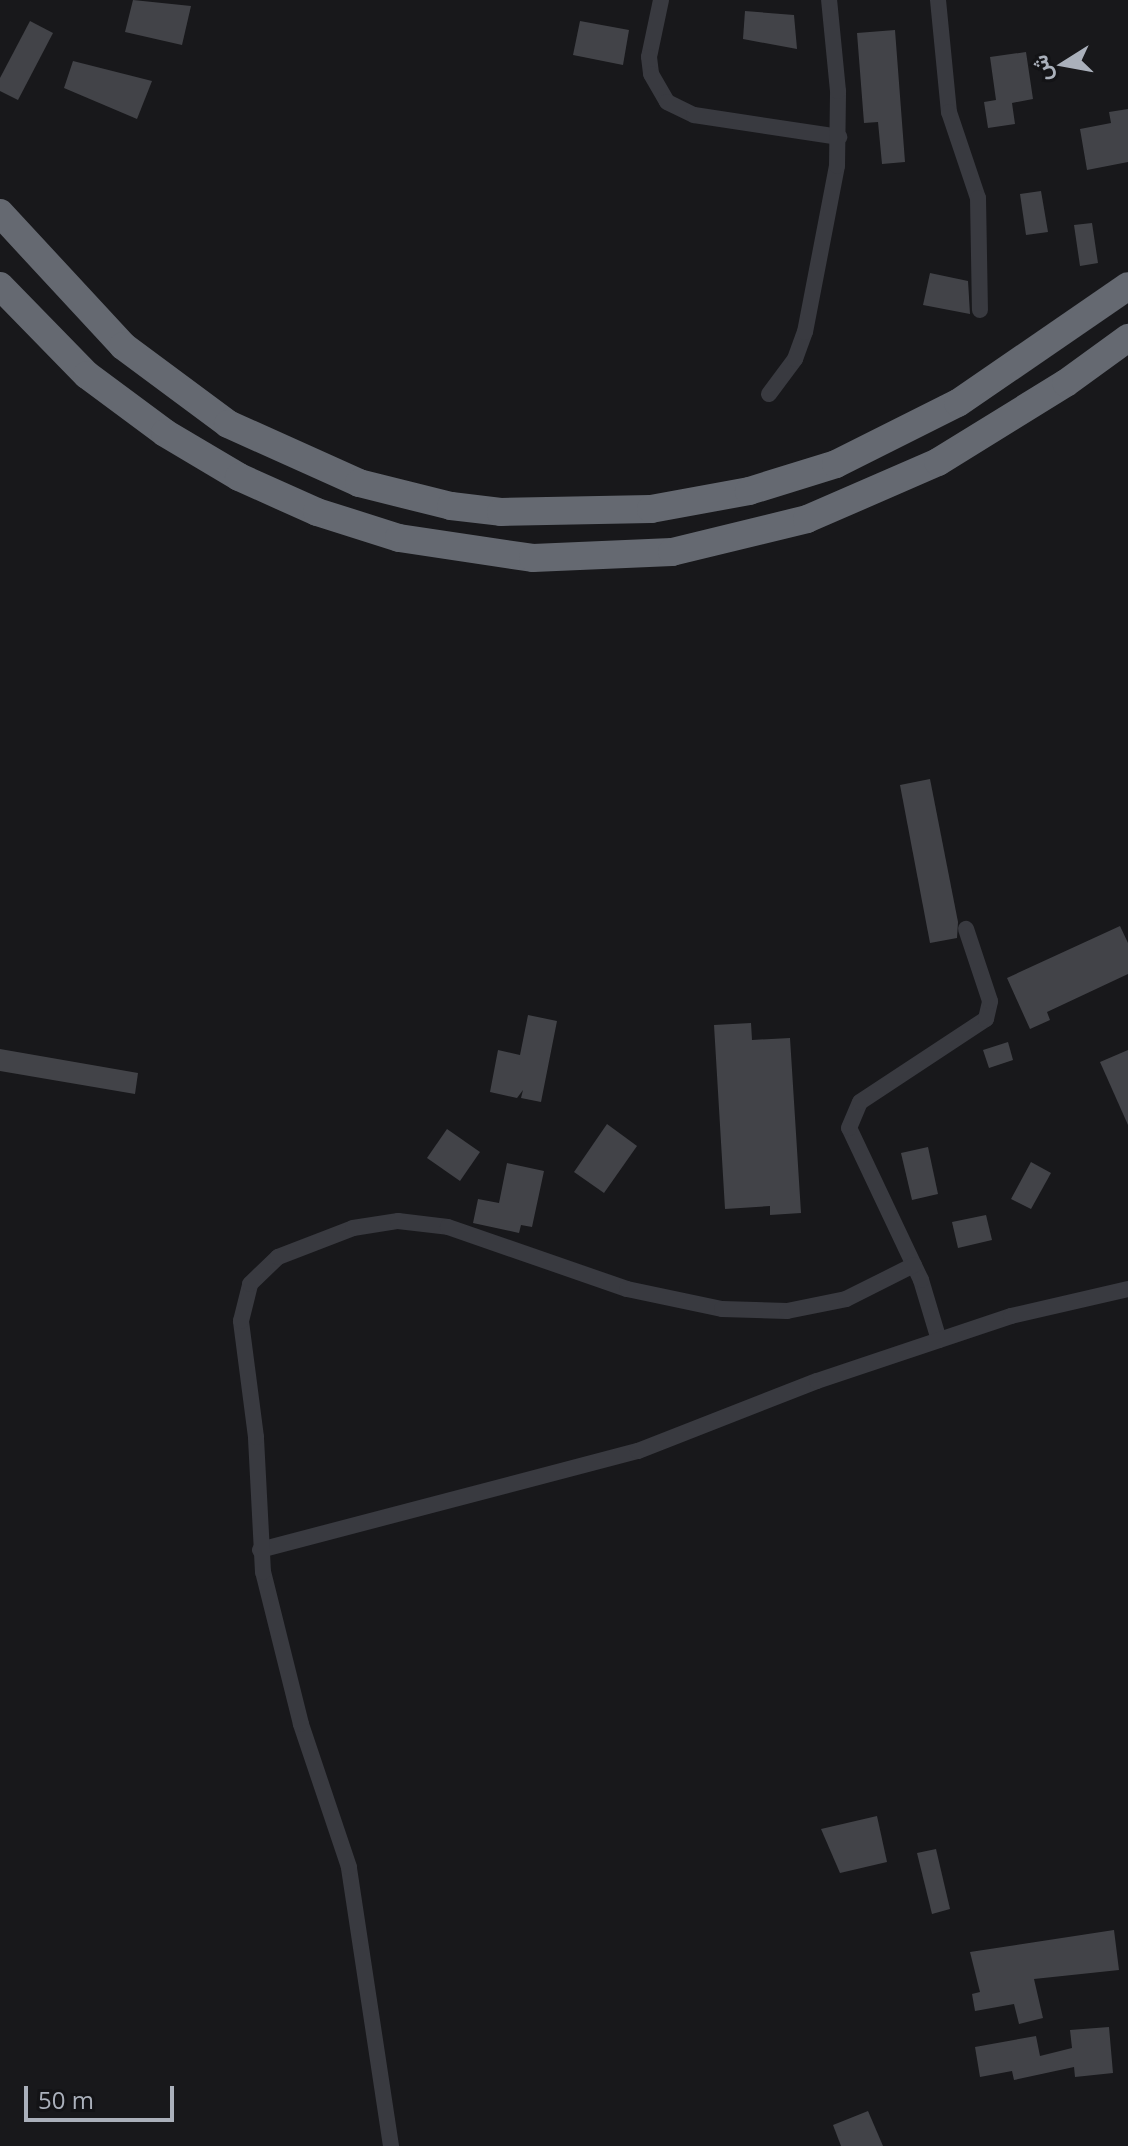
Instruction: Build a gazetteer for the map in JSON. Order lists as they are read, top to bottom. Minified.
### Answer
{"scale_bar":"50 m","north":"left"}
